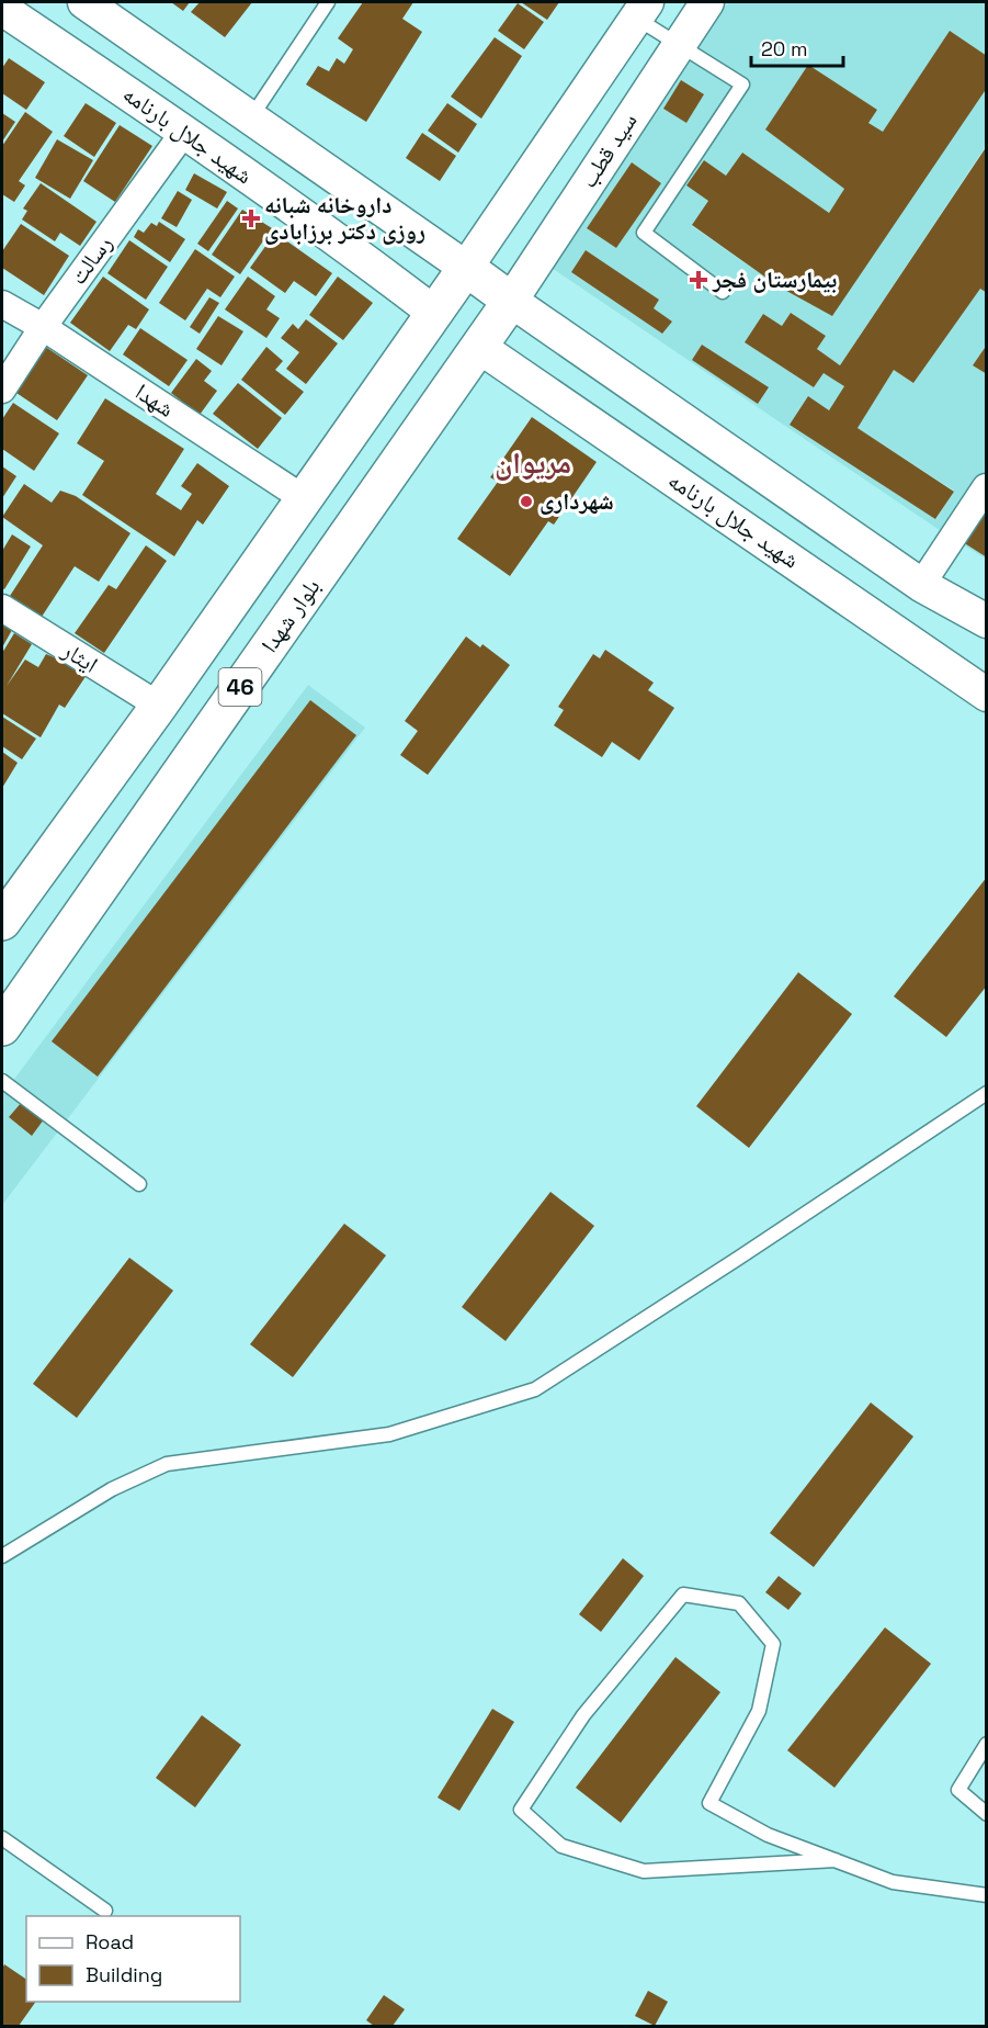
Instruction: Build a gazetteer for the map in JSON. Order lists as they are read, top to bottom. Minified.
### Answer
{"streets":{"main road":["بلوار شهدا","46"],"street":["شهید جلال بارنامه","سید قطب","رسالت","شهدا","ایثار"]},"crossings":[["شهید جلال بارنامه","رسالت"],["شهید جلال بارنامه","بلوار شهدا"],["شهید جلال بارنامه","46"],["سید قطب","بلوار شهدا"],["رسالت","شهدا"],["شهدا","46"],["ایثار","46"]],"districts":["مریوان"],"places":{"health":["داروخانه شبانه روزی دکتر برزابادی","بیمارستان فجر"],"other":["شهرداری"]},"legend":["Road","Building"],"scale_bar":"20 m"}
